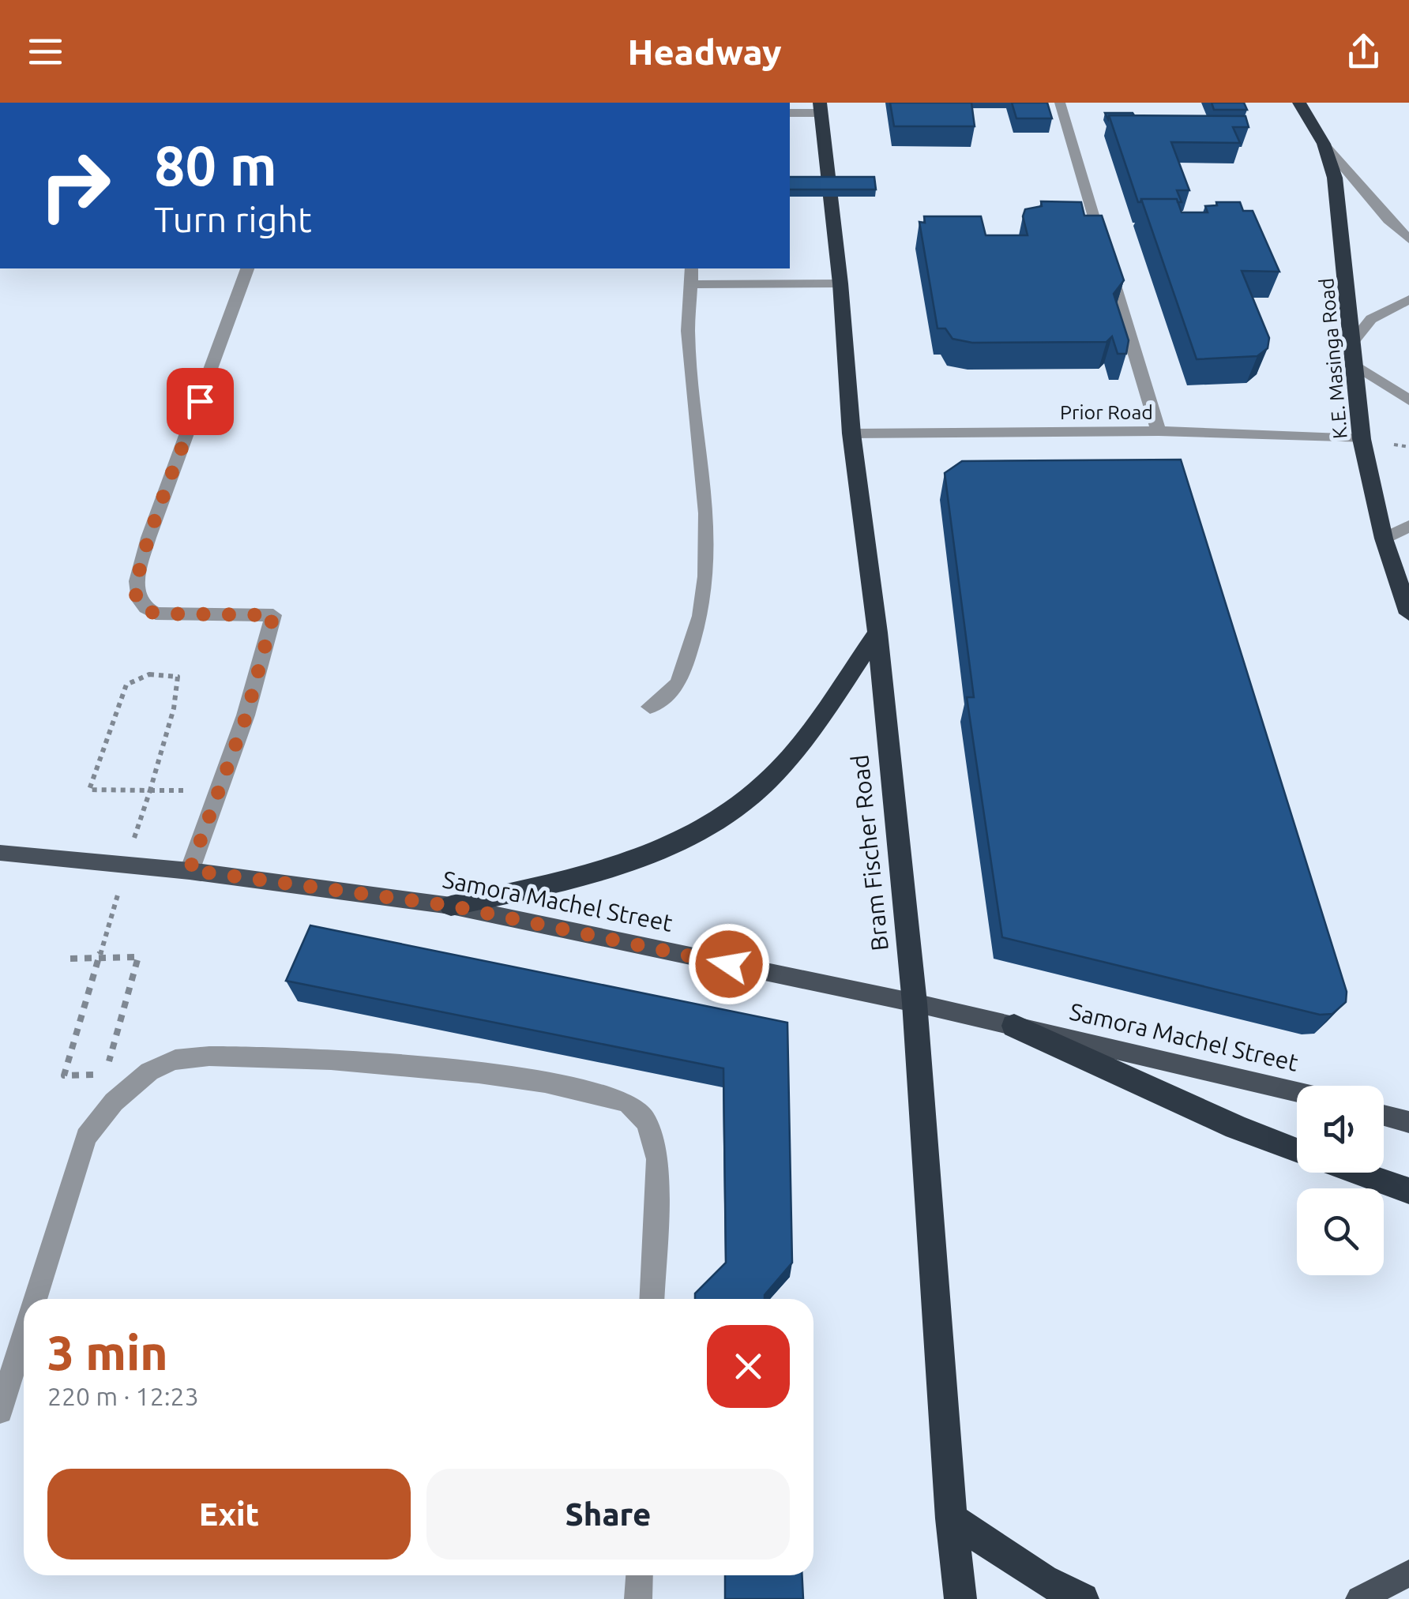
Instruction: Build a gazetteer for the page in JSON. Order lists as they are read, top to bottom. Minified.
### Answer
{"streets":{"highway":["K.E. Masinga Road","Bram Fischer Road"],"main road":["Samora Machel Street"],"street":["Prior Road"]},"crossings":[["K.E. Masinga Road","Prior Road"],["Prior Road","Bram Fischer Road"],["Bram Fischer Road","Samora Machel Street"]],"page":{"header":"Headway","turn":["80 m","Turn right"],"heading":["3 min","220 m · 12:23"],"buttons":["Exit","Share"]}}
